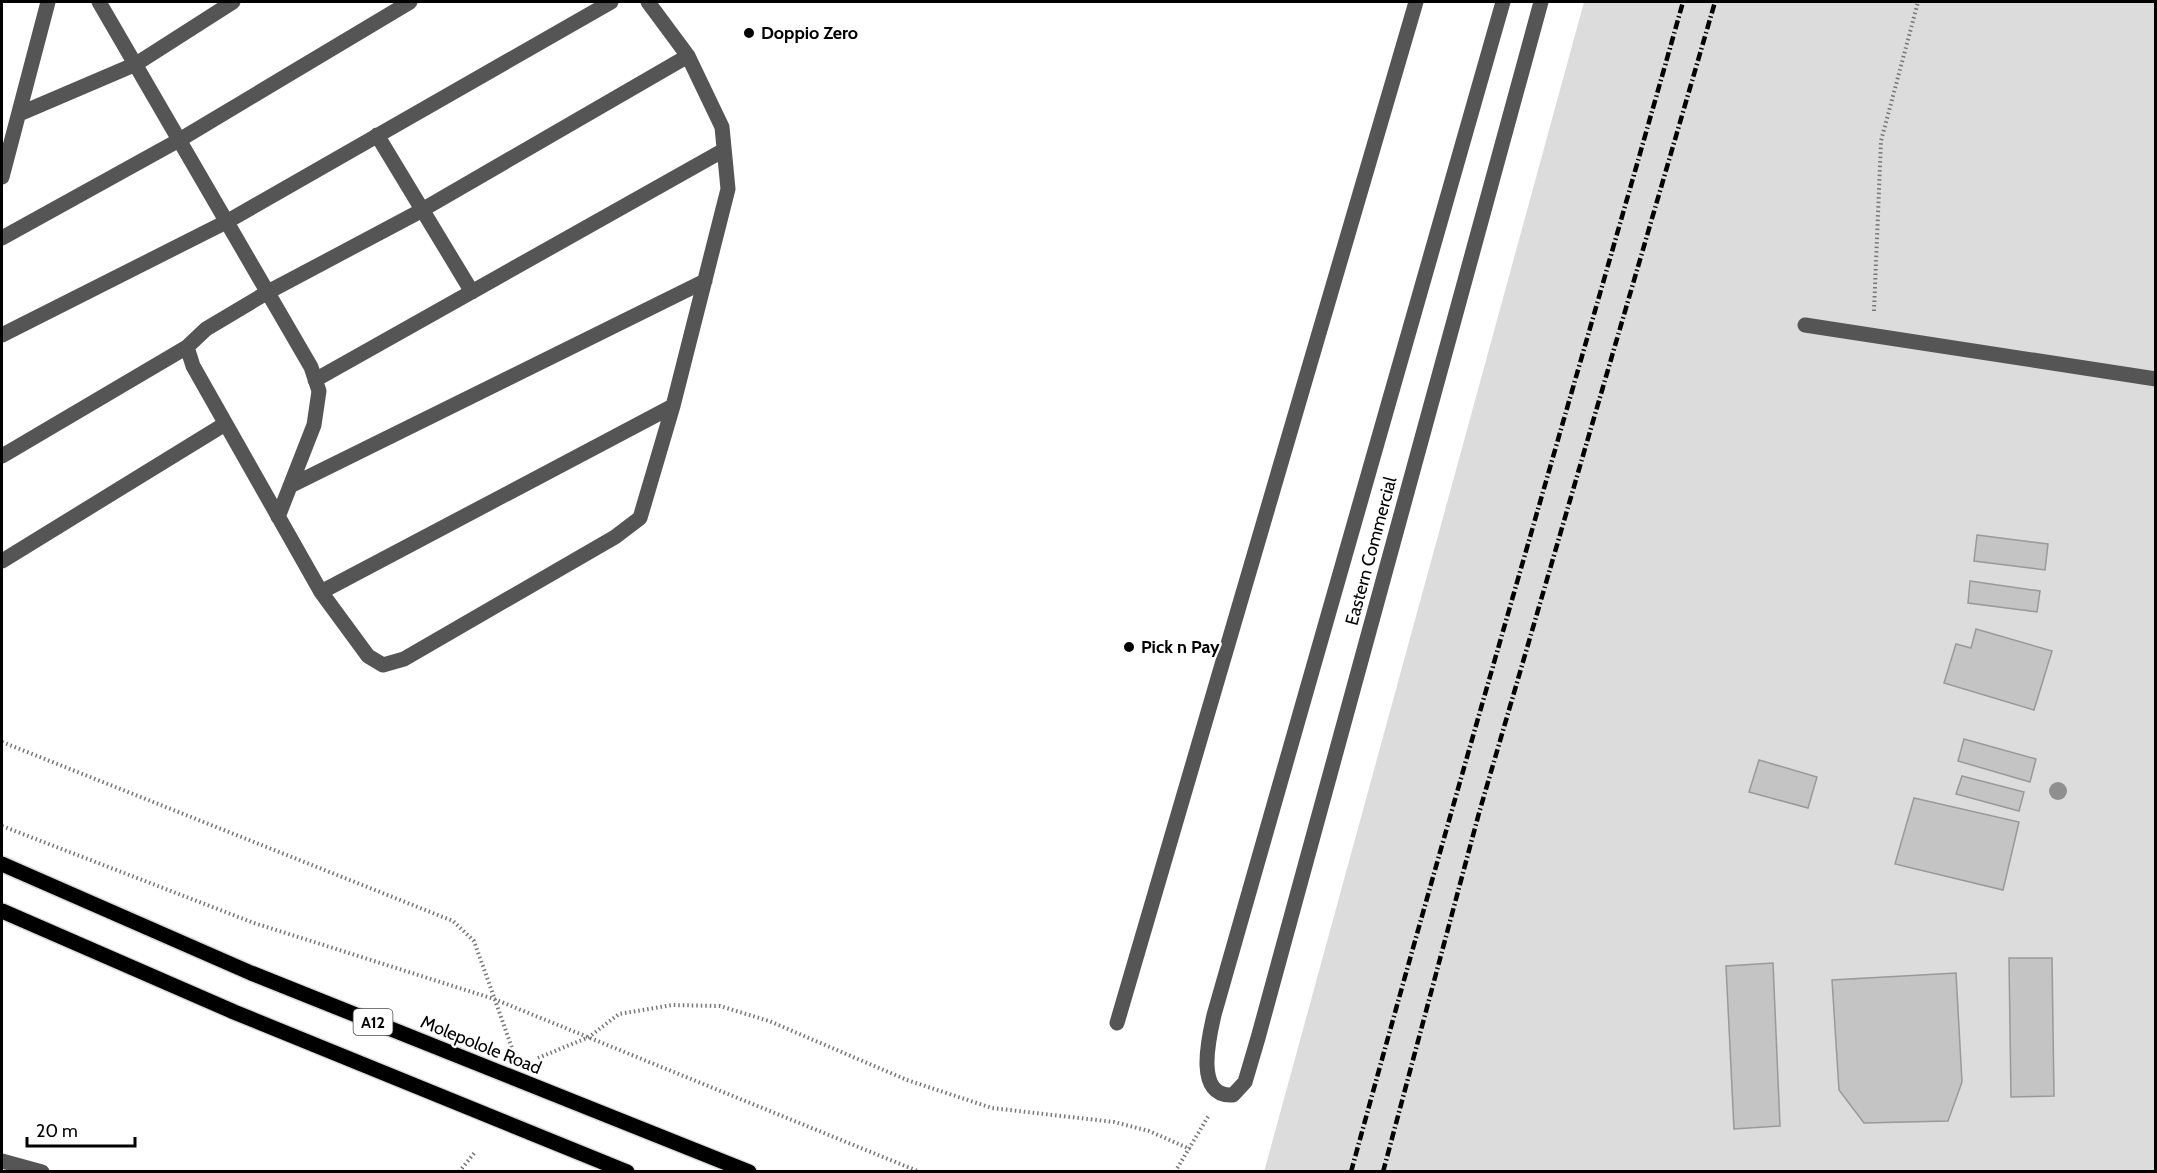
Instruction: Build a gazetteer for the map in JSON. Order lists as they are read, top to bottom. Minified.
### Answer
{"streets":{"main road":["A12","Molepolole Road"],"street":["Eastern Commercial"]},"places":["Doppio Zero","Pick n Pay"],"scale_bar":"20 m"}
